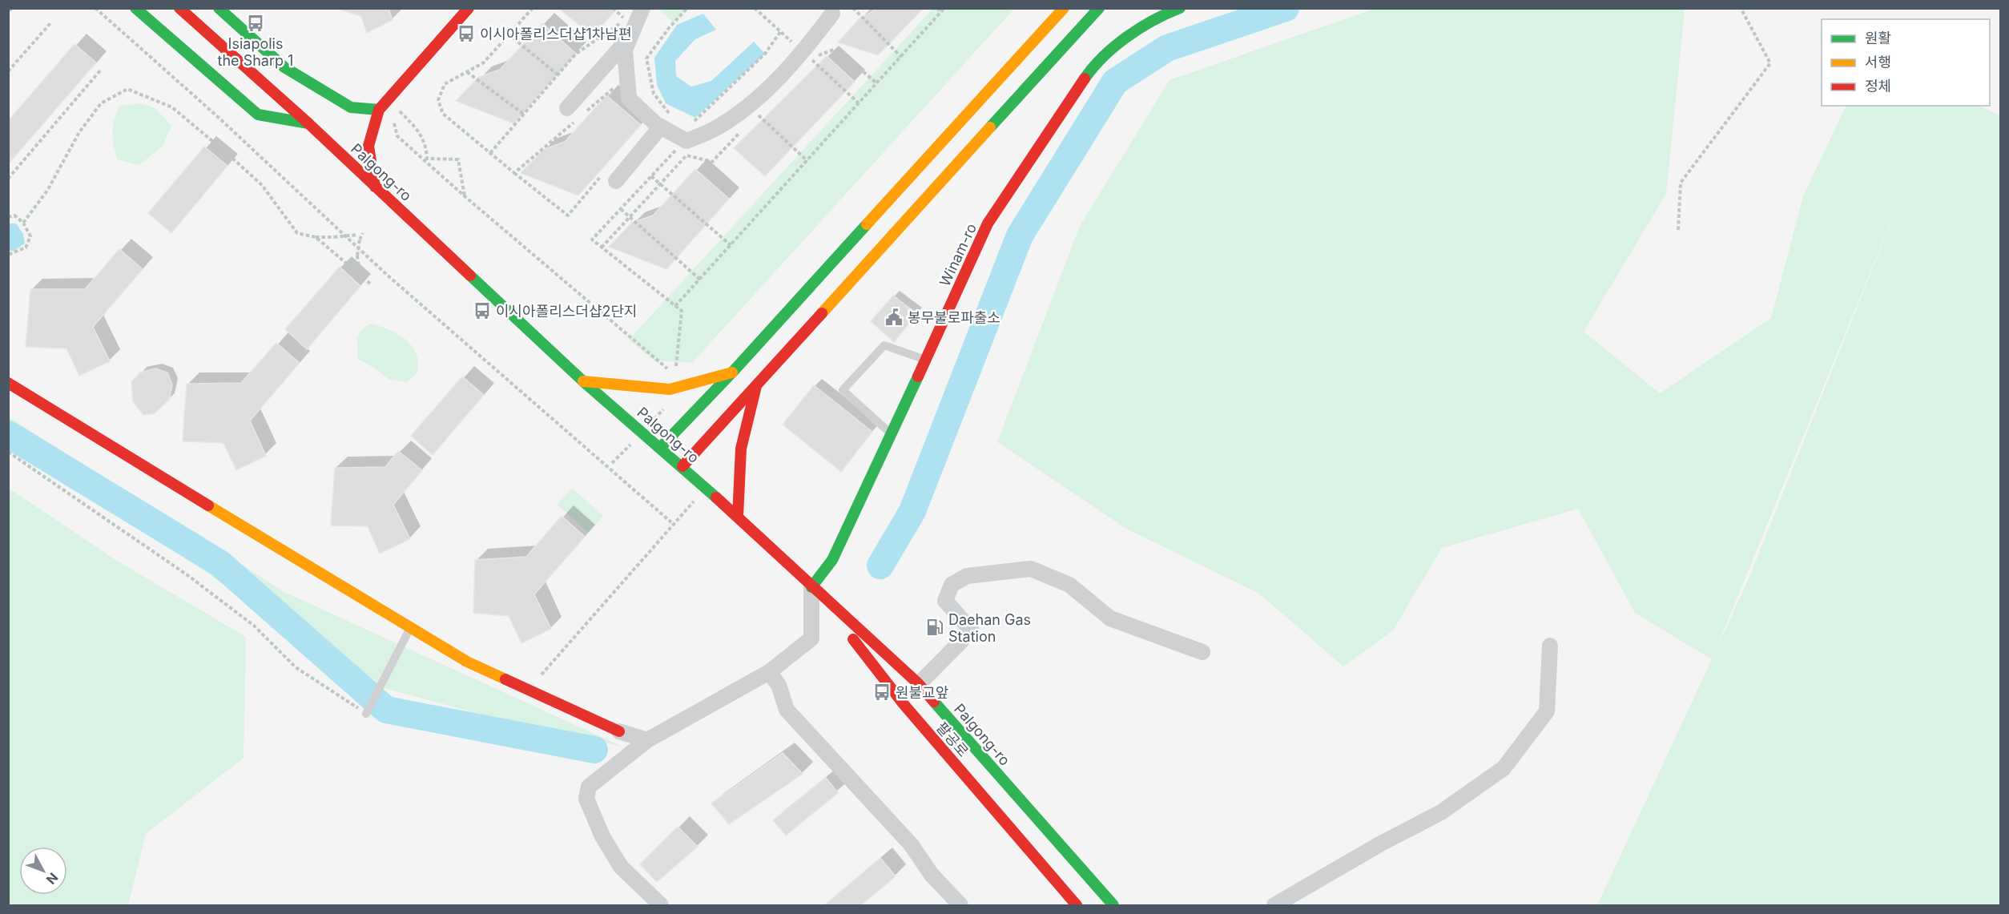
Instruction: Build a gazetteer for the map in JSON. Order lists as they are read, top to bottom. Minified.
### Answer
{"streets":{"main road":["Palgong-ro","Winam-ro","팔공로"]},"crossings":[["Palgong-ro","Winam-ro"],["Palgong-ro","팔공로"],["Winam-ro","팔공로"]],"places":{"bus stop":["Isiapolis the Sharp 1","이시아폴리스더샵1차남편","이시아폴리스더샵2단지","원불교앞"],"public building":["봉무불로파출소"],"fuel station":["Daehan Gas Station"]},"legend":["원활","서행","정체"],"north":"bottom right"}
